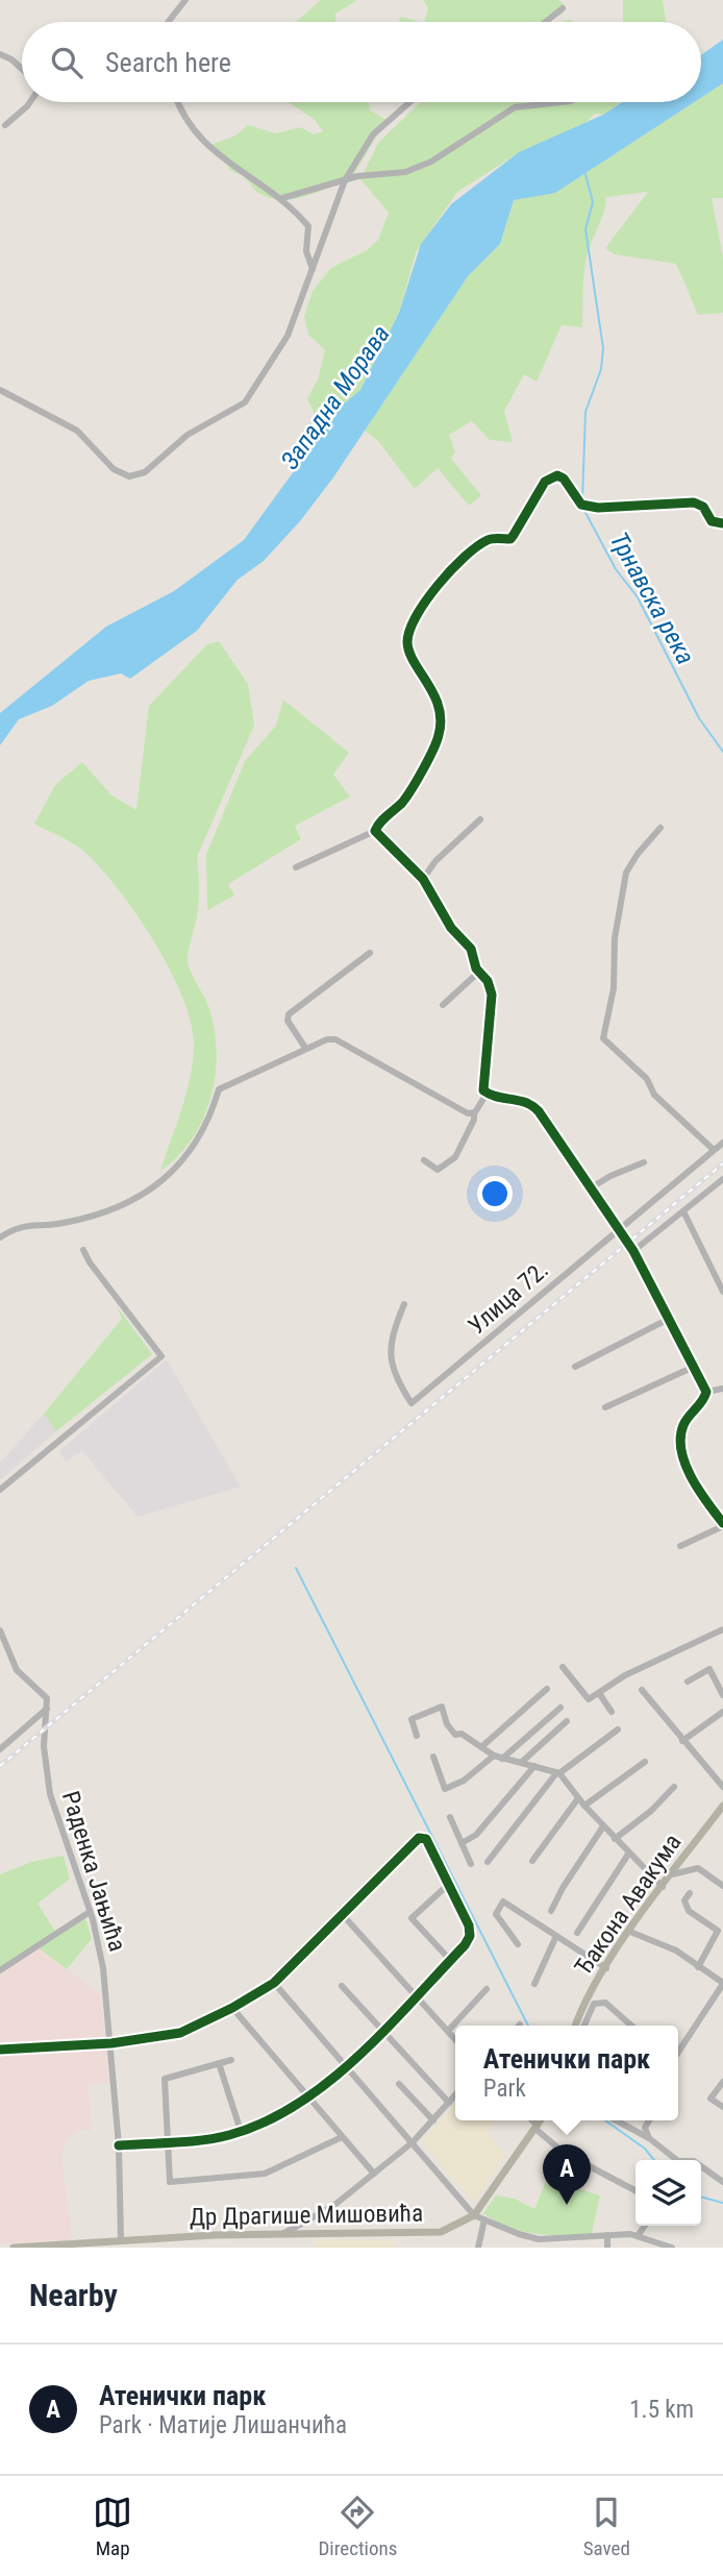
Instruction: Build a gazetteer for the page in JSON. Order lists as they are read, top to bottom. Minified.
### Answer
{"streets":{"main road":["Ђакона Авакума","Др Драгише Мишовића"],"street":["Улица 72.","Раденка Јањића"]},"crossings":[["Раденка Јањића","Др Драгише Мишовића"]],"water":["Западна Морава","Трнавска река"],"page":{"search":"Search here","popup":["Атенички парк","Park"],"pins":"A","heading":"Nearby","list":[{"mark":"A","name":"Атенички парк","note":"Park · Матије Лишанчића","value":"1.5 km"}],"nav":["Map","Directions","Saved"]}}
